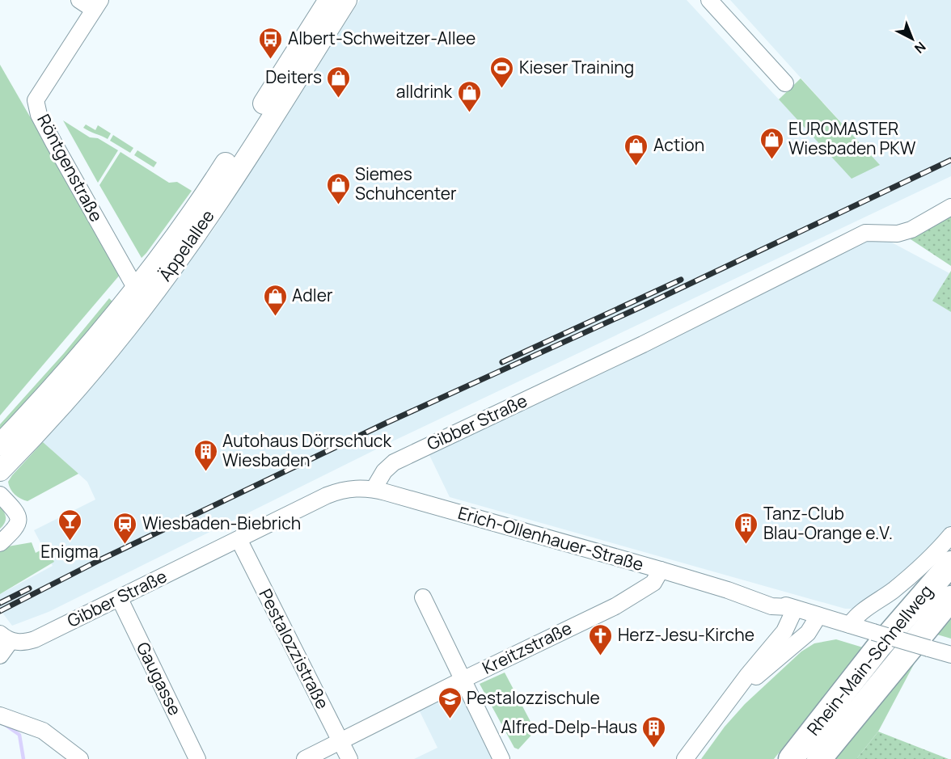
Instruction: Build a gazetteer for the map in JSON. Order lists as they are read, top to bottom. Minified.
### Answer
{"streets":{"highway":["Rhein-Main-Schnellweg"],"main road":["Äppelallee"],"street":["Röntgenstraße","Gibber Straße","Erich-Ollenhauer-Straße","Kreitzstraße","Pestalozzistraße","Gaugasse"]},"crossings":[["Röntgenstraße","Äppelallee"],["Gibber Straße","Erich-Ollenhauer-Straße"],["Gibber Straße","Pestalozzistraße"],["Gibber Straße","Gaugasse"],["Erich-Ollenhauer-Straße","Kreitzstraße"],["Kreitzstraße","Pestalozzistraße"]],"places":{"bus stop":["Albert-Schweitzer-Allee"],"sports":["Kieser Training"],"shop":["Deiters","alldrink","EUROMASTER Wiesbaden PKW","Action","Siemes Schuhcenter","Adler"],"building":["Autohaus Dörrschuck Wiesbaden","Tanz-Club Blau-Orange e.V.","Alfred-Delp-Haus"],"bar":["Enigma"],"station":["Wiesbaden-Biebrich"],"church":["Herz-Jesu-Kirche"],"school or university":["Pestalozzischule"]},"north":"bottom right"}
